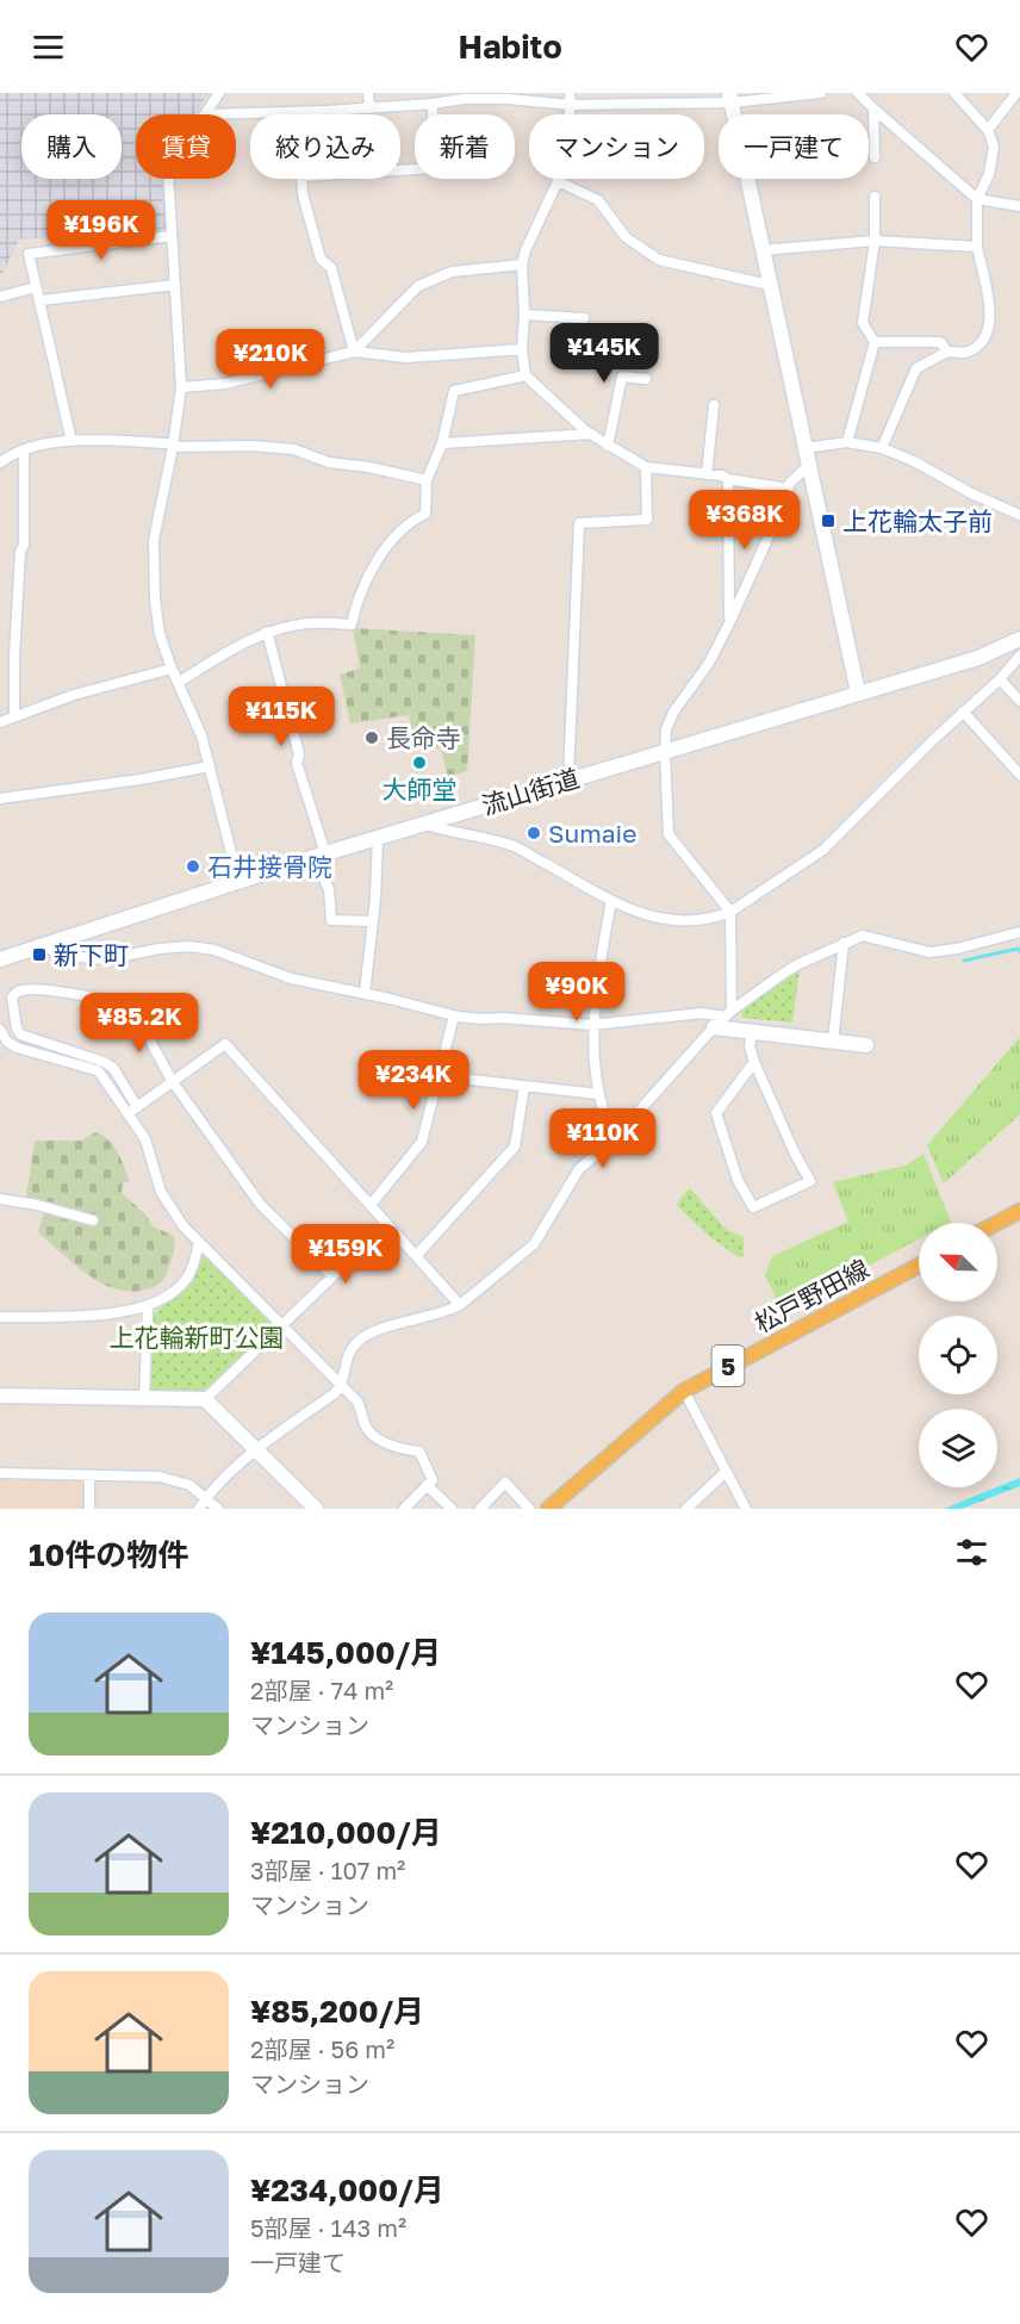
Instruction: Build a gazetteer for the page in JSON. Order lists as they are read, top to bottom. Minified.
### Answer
{"streets":{"main road":["松戸野田線","5"],"street":["流山街道"]},"parks":["上花輪新町公園"],"places":{"transit":["上花輪太子前","新下町"],"other":["長命寺","大師堂","Sumaie","石井接骨院"]},"north":"top left","page":{"header":"Habito","chip":["購入","賃貸","絞り込み","新着","マンション","一戸建て"],"price":["¥196K","¥145K","¥210K","¥368K","¥115K","¥90K","¥85.2K","¥234K","¥110K","¥159K"],"heading":"10件の物件","list":[{"name":"¥145,000/月","note":"2部屋 · 74 m² · マンション"},{"name":"¥210,000/月","note":"3部屋 · 107 m² · マンション"},{"name":"¥85,200/月","note":"2部屋 · 56 m² · マンション"},{"name":"¥234,000/月","note":"5部屋 · 143 m² · 一戸建て"}]}}
